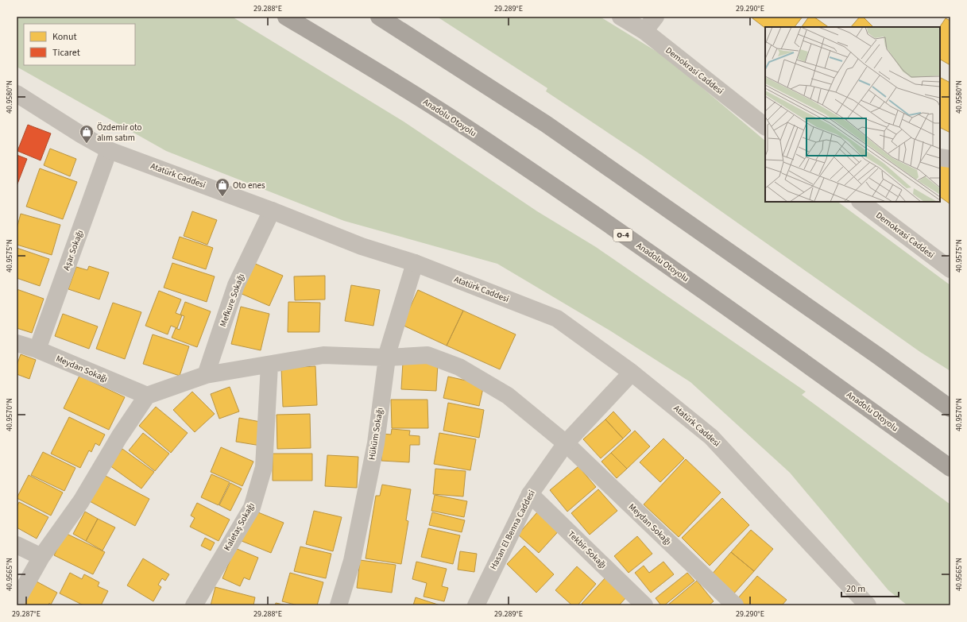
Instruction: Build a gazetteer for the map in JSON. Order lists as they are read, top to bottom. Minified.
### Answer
{"streets":{"highway":["Anadolu Otoyolu","O-4"],"street":["Demokrasi Caddesi","Atatürk Caddesi","Aşar Sokağı","Mefkure Sokağı","Meydan Sokağı","Hüküm Sokağı","Kaletaş Sokağı","Hasan El Benna Caddesi","Tekbir Sokağı"]},"crossings":[["Atatürk Caddesi","Aşar Sokağı"],["Atatürk Caddesi","Mefkure Sokağı"],["Atatürk Caddesi","Hüküm Sokağı"],["Atatürk Caddesi","Hasan El Benna Caddesi"],["Aşar Sokağı","Meydan Sokağı"],["Mefkure Sokağı","Meydan Sokağı"],["Meydan Sokağı","Hüküm Sokağı"],["Meydan Sokağı","Kaletaş Sokağı"],["Meydan Sokağı","Hasan El Benna Caddesi"],["Hasan El Benna Caddesi","Tekbir Sokağı"]],"places":{"shop":["Özdemir oto alım satım","Oto enes"]},"legend":["Konut","Ticaret"],"scale_bar":"20 m","coordinates":["29.288°E","29.289°E","29.290°E","40.9580°N","40.9575°N","40.9570°N","40.9565°N","29.287°E"]}
